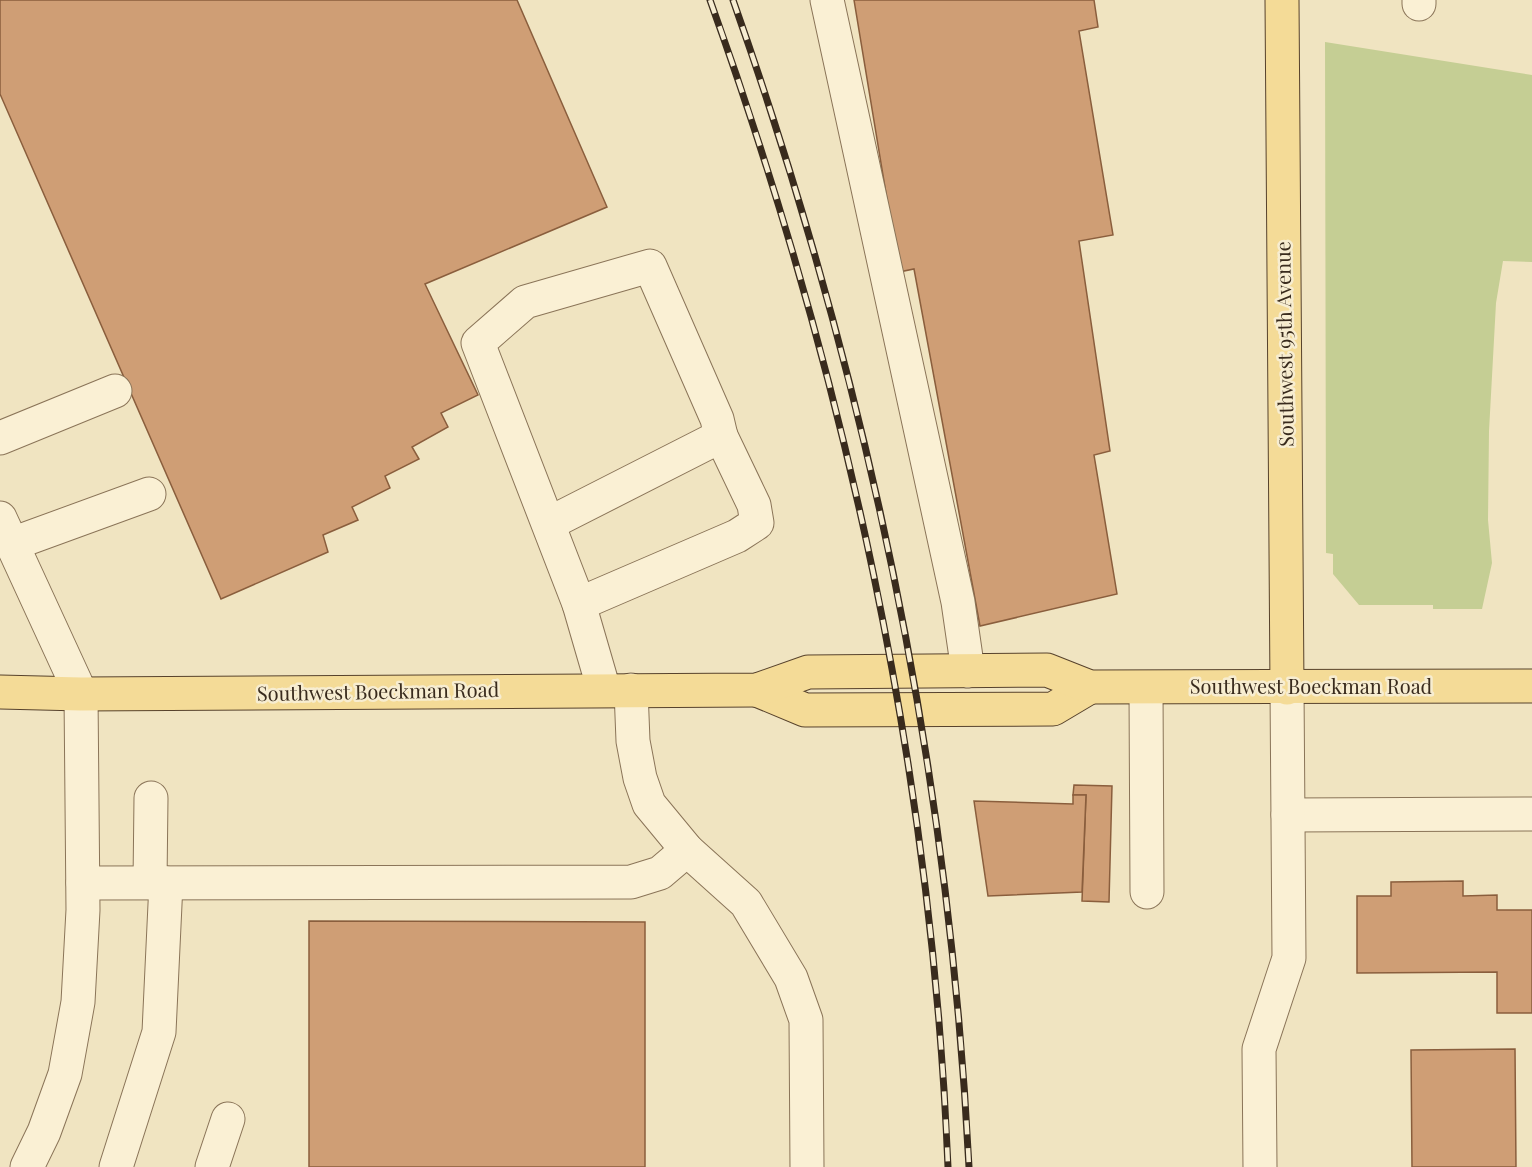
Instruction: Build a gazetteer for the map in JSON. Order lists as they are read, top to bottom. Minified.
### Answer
{"streets":{"main road":["Southwest 95th Avenue","Southwest Boeckman Road"]},"crossings":[["Southwest 95th Avenue","Southwest Boeckman Road"]]}
